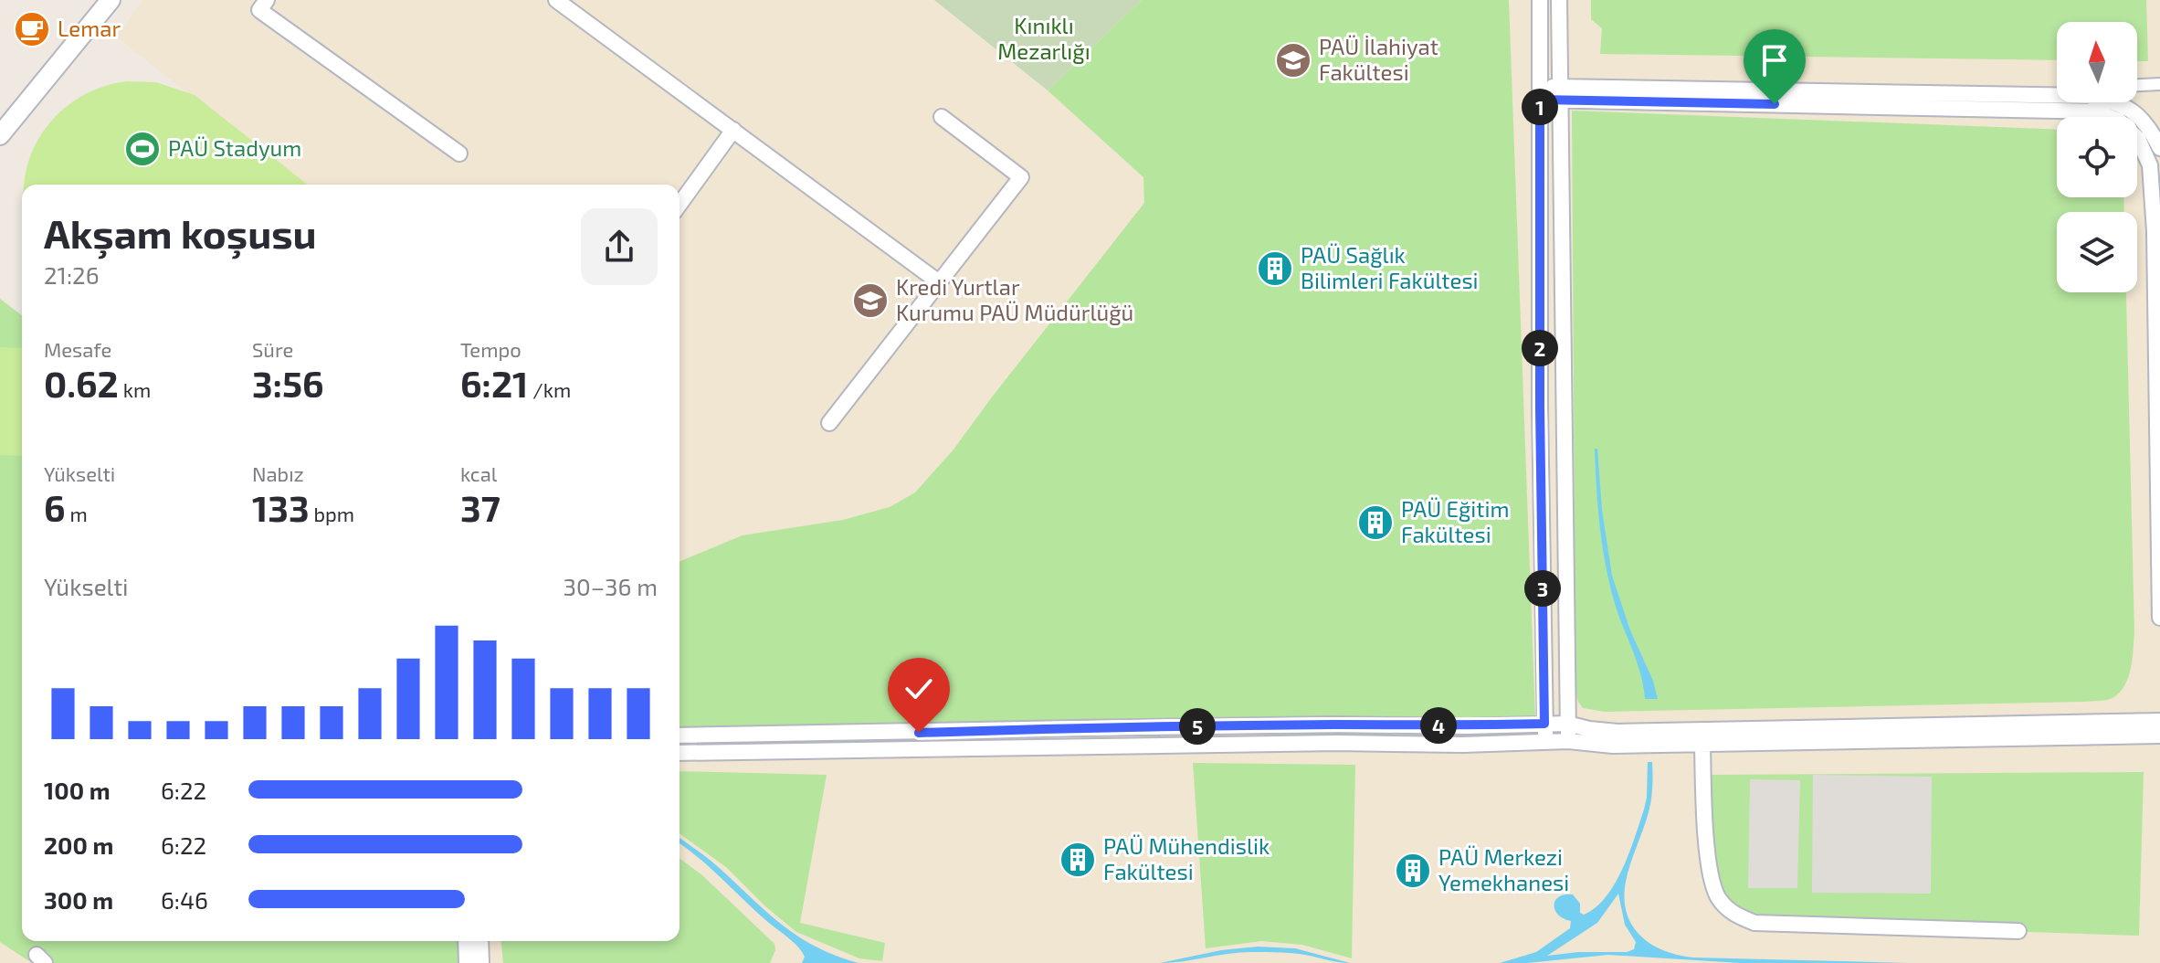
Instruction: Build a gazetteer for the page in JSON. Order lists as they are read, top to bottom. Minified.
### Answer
{"parks":["Kınıklı Mezarlığı"],"places":{"cafe":["Lemar"],"school or university":["PAÜ İlahiyat Fakültesi","Kredi Yurtlar Kurumu PAÜ Müdürlüğü"],"sports":["PAÜ Stadyum"],"building":["PAÜ Sağlık Bilimleri Fakültesi","PAÜ Eğitim Fakültesi","PAÜ Mühendislik Fakültesi","PAÜ Merkezi Yemekhanesi"]},"north":"top","page":{"pins":["1","2","3","4","5"],"heading":["Akşam koşusu","21:26"],"stats":[["Mesafe","0.62 km"],["Süre","3:56"],["Tempo","6:21 /km"],["Yükselti","6 m"],["Nabız","133 bpm"],["kcal","37"]],"chart":["Yükselti","30–36 m"],"list":[{"name":"100 m","note":"6:22"},{"name":"200 m","note":"6:22"},{"name":"300 m","note":"6:46"}]}}
